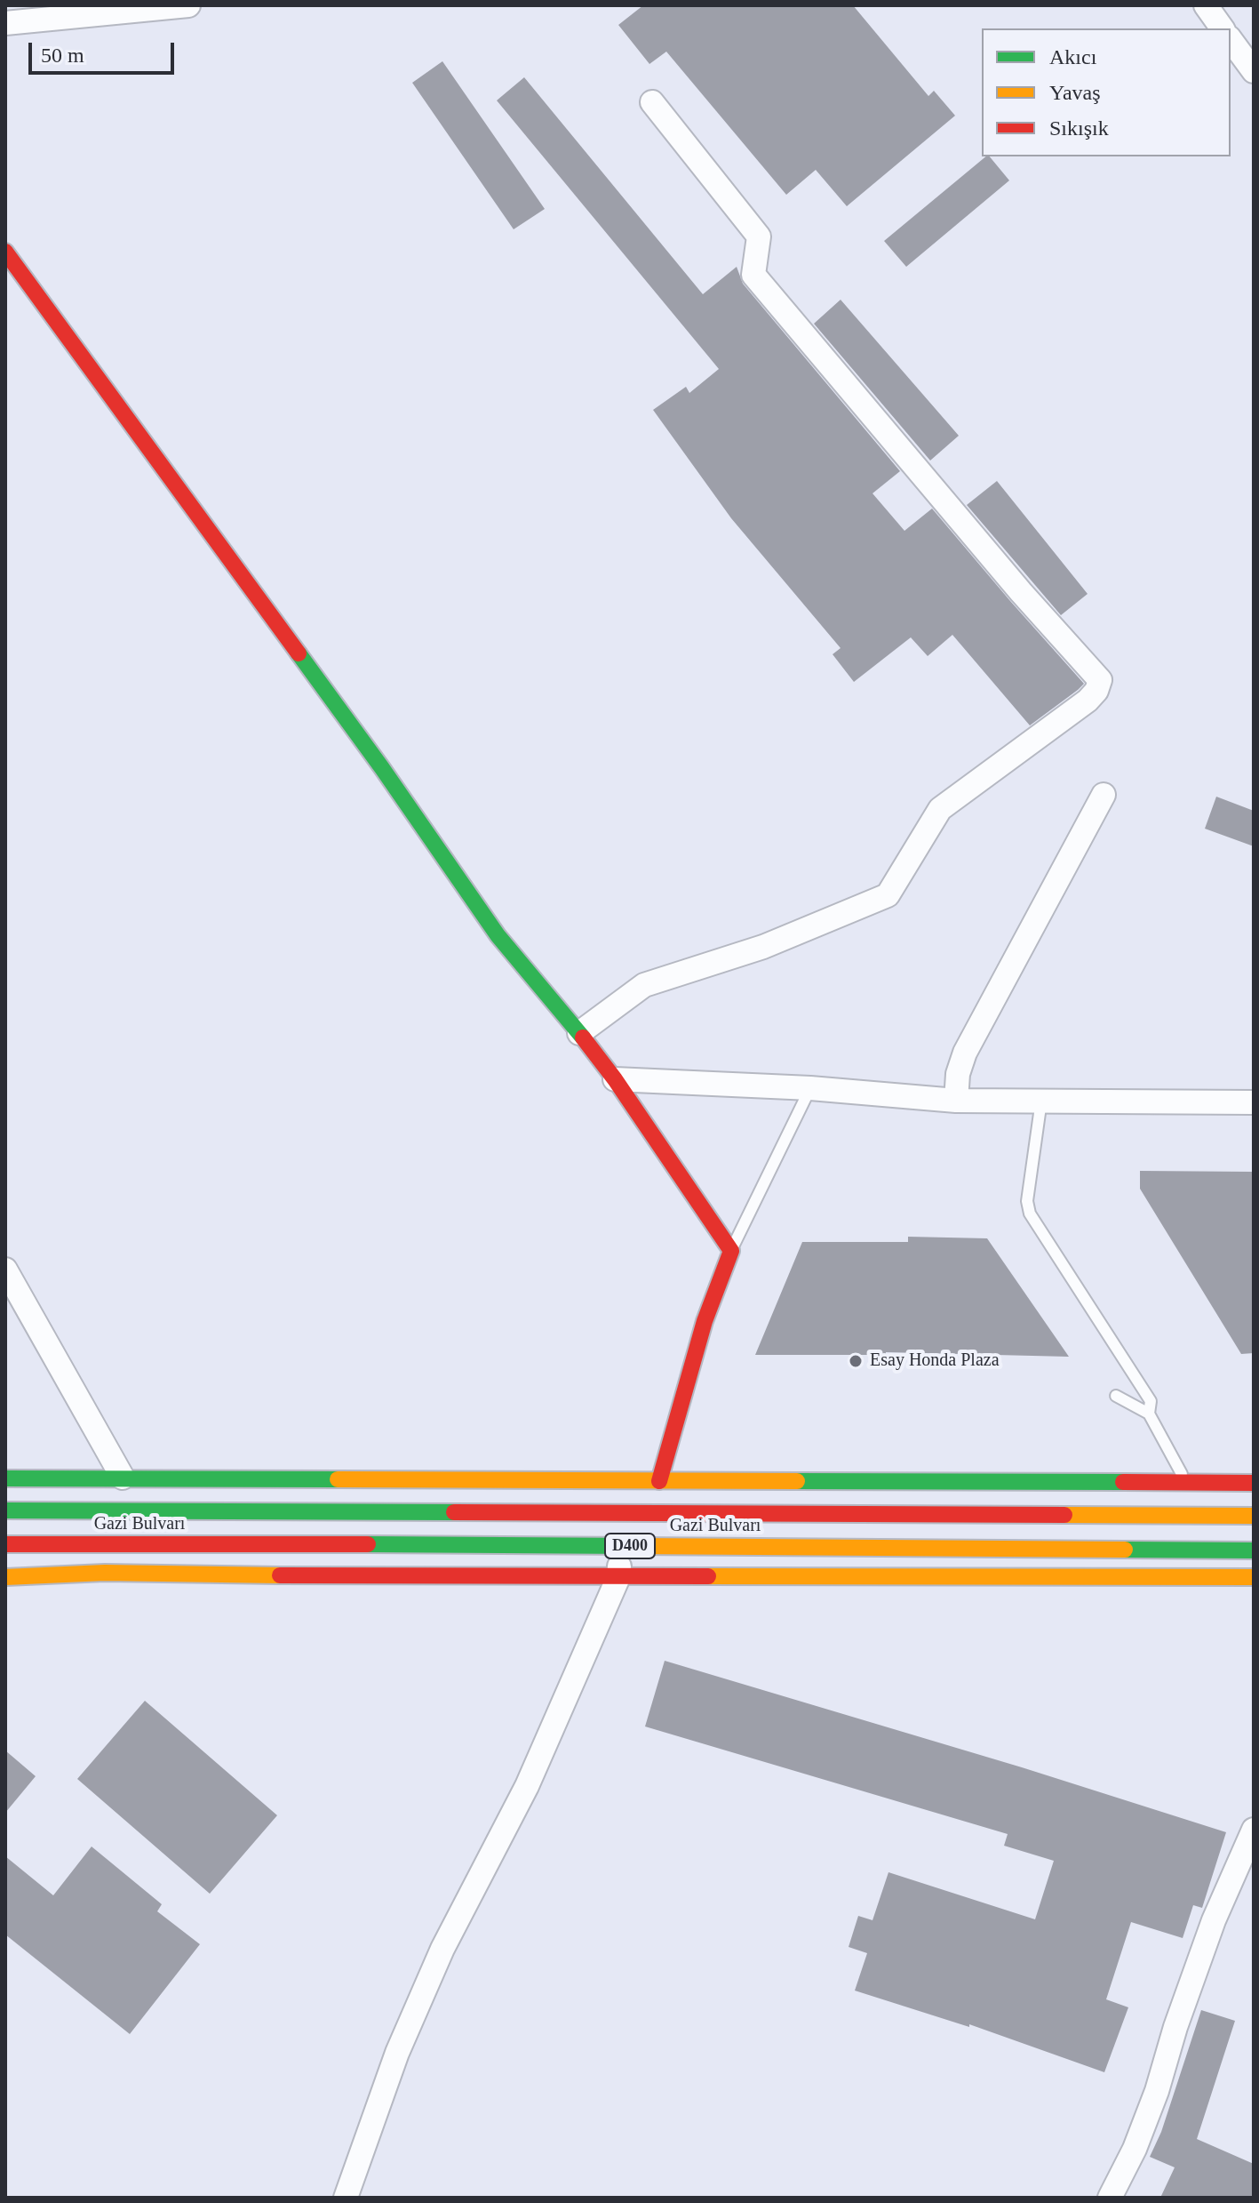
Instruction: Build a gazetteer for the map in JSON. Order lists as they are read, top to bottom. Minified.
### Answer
{"streets":{"main road":["Gazi Bulvarı","D400"]},"places":["Esay Honda Plaza"],"legend":["Akıcı","Yavaş","Sıkışık"],"scale_bar":"50 m"}
